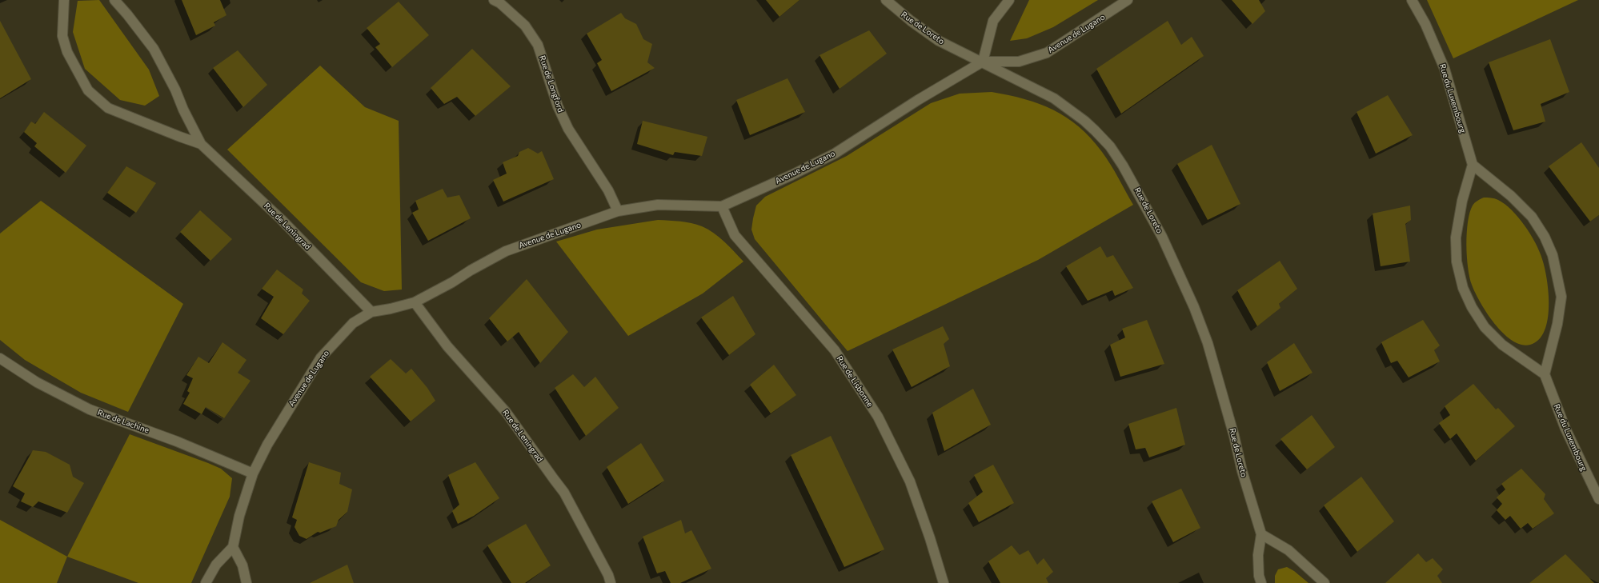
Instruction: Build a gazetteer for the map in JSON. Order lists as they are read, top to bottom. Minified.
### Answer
{"streets":{"street":["Rue de Loreto","Avenue de Lugano","Rue de Longford","Rue du Luxembourg","Rue de Leningrad","Rue de Lisbonne","Rue de Lachine"]},"crossings":[["Rue de Loreto","Avenue de Lugano"],["Avenue de Lugano","Rue de Longford"],["Avenue de Lugano","Rue de Leningrad"],["Avenue de Lugano","Rue de Lisbonne"],["Avenue de Lugano","Rue de Lachine"]]}
